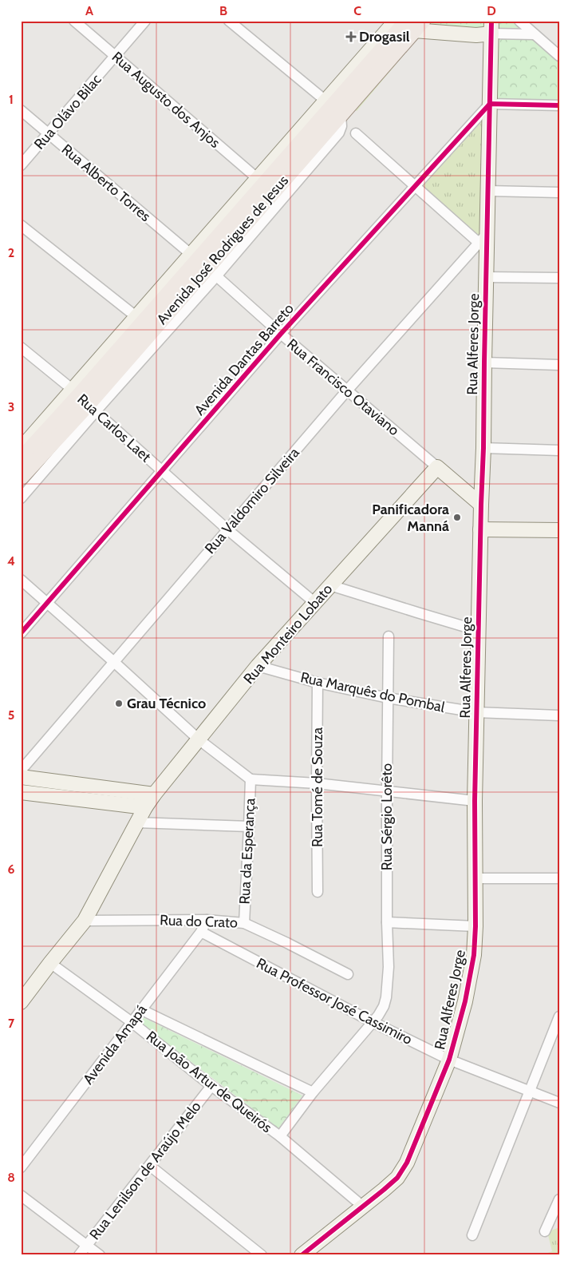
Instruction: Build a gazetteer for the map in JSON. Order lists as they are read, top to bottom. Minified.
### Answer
{"streets":{"main road":["Avenida José Rodrigues de Jesus"],"street":["Rua Augusto dos Anjos","Rua Olávo Bilac","Rua Alberto Torres","Rua Alferes Jorge","Avenida Dantas Barreto","Rua Francisco Otaviano","Rua Carlos Laet","Rua Valdomiro Silveira","Rua Monteiro Lobato","Rua Marquês do Pombal","Rua Tomé de Souza","Rua Sérgio Lorêto","Rua da Esperança","Rua do Crato","Rua Professor José Cassimiro","Avenida Amapá","Rua João Artur de Queirós","Rua Lenilson de Araújo Melo"]},"crossings":[["Rua Augusto dos Anjos","Rua Olávo Bilac"],["Rua Augusto dos Anjos","Avenida José Rodrigues de Jesus"],["Rua Olávo Bilac","Rua Alberto Torres"],["Rua Alberto Torres","Avenida José Rodrigues de Jesus"],["Avenida José Rodrigues de Jesus","Rua Francisco Otaviano"],["Avenida José Rodrigues de Jesus","Rua Carlos Laet"],["Rua Alferes Jorge","Avenida Dantas Barreto"],["Rua Alferes Jorge","Rua Francisco Otaviano"],["Rua Alferes Jorge","Rua Valdomiro Silveira"],["Rua Alferes Jorge","Rua Marquês do Pombal"],["Rua Alferes Jorge","Rua Professor José Cassimiro"],["Rua Alferes Jorge","Rua João Artur de Queirós"],["Avenida Dantas Barreto","Rua Francisco Otaviano"],["Avenida Dantas Barreto","Rua Carlos Laet"],["Rua Francisco Otaviano","Rua Valdomiro Silveira"],["Rua Francisco Otaviano","Rua Monteiro Lobato"],["Rua Carlos Laet","Rua Valdomiro Silveira"],["Rua Carlos Laet","Rua Monteiro Lobato"],["Rua Monteiro Lobato","Rua Marquês do Pombal"],["Rua Monteiro Lobato","Rua do Crato"],["Rua Monteiro Lobato","Rua João Artur de Queirós"],["Rua Marquês do Pombal","Rua Tomé de Souza"],["Rua Marquês do Pombal","Rua Sérgio Lorêto"],["Rua Sérgio Lorêto","Rua Professor José Cassimiro"],["Rua da Esperança","Rua do Crato"],["Rua do Crato","Avenida Amapá"],["Rua Professor José Cassimiro","Avenida Amapá"],["Avenida Amapá","Rua João Artur de Queirós"],["Rua João Artur de Queirós","Rua Lenilson de Araújo Melo"]],"places":{"health":["Drogasil"],"other":["Panificadora Manná","Grau Técnico"]},"grid":{"columns":["A","B","C","D"],"rows":["1","2","3","4","5","6","7","8"]}}
